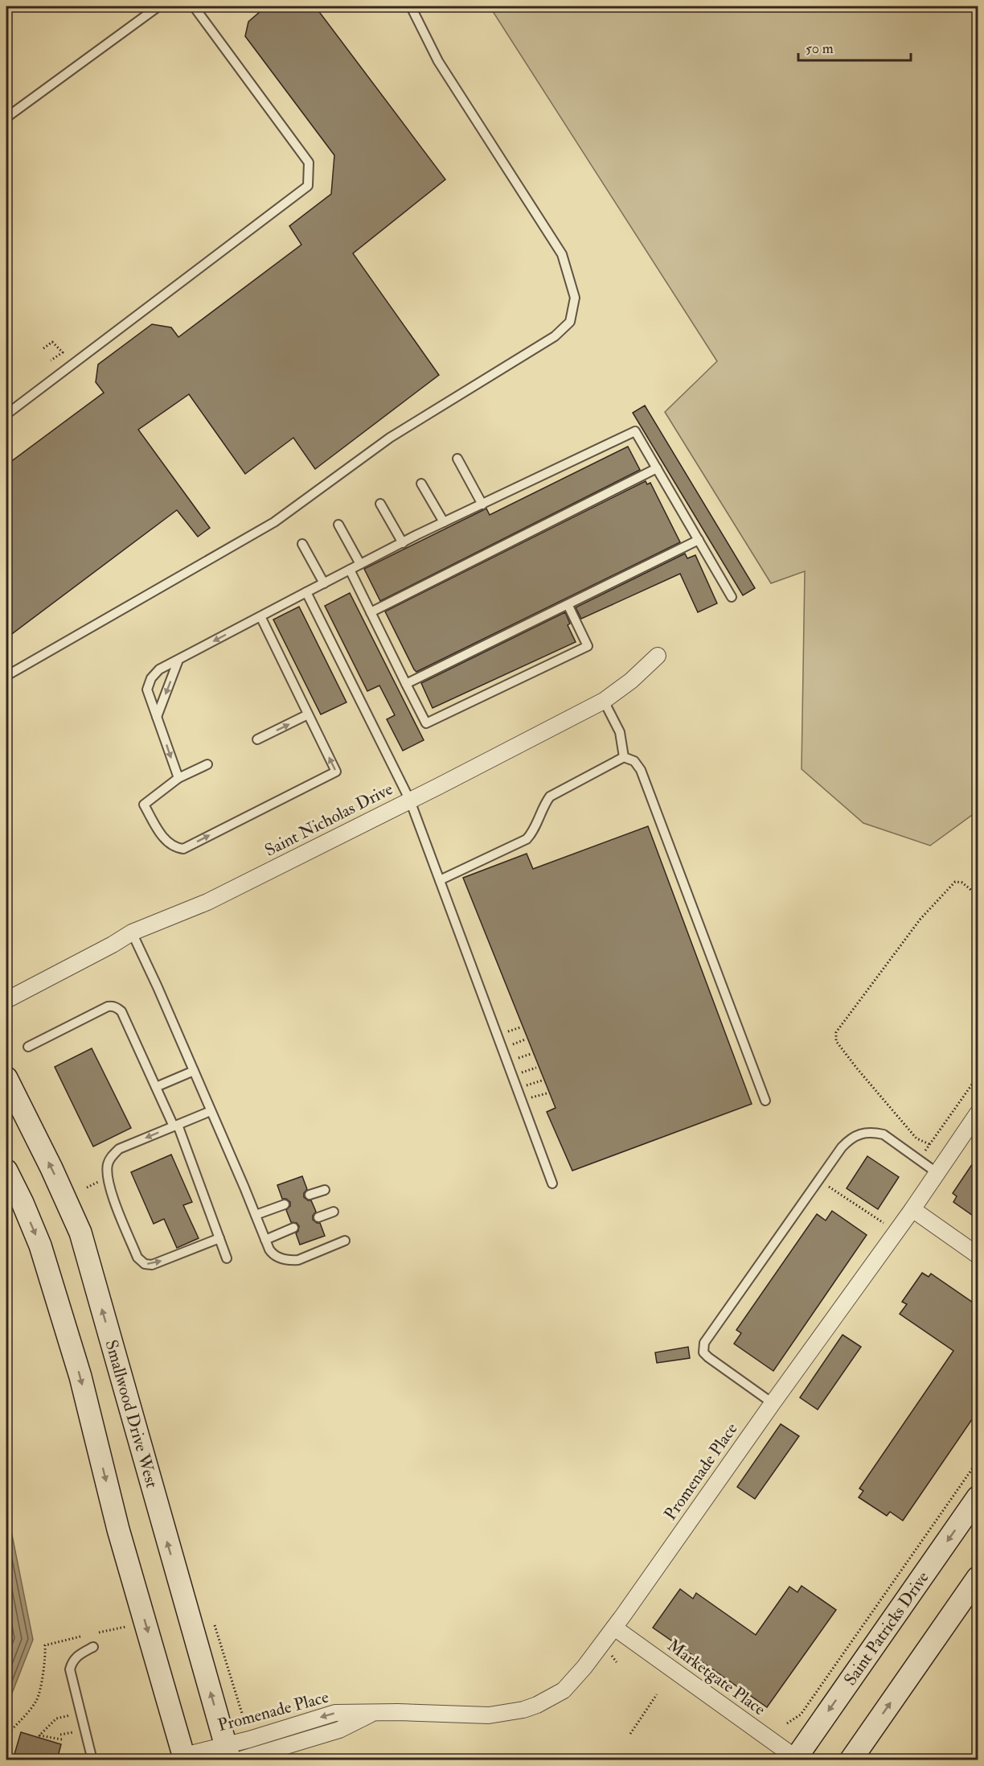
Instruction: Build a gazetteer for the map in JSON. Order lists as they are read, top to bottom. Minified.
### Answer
{"streets":{"main road":["Smallwood Drive West","Saint Patricks Drive"],"street":["Saint Nicholas Drive","Promenade Place","Marketgate Place"]},"crossings":[["Smallwood Drive West","Promenade Place"],["Promenade Place","Marketgate Place"],["Saint Patricks Drive","Marketgate Place"]],"scale_bar":"50 m"}
